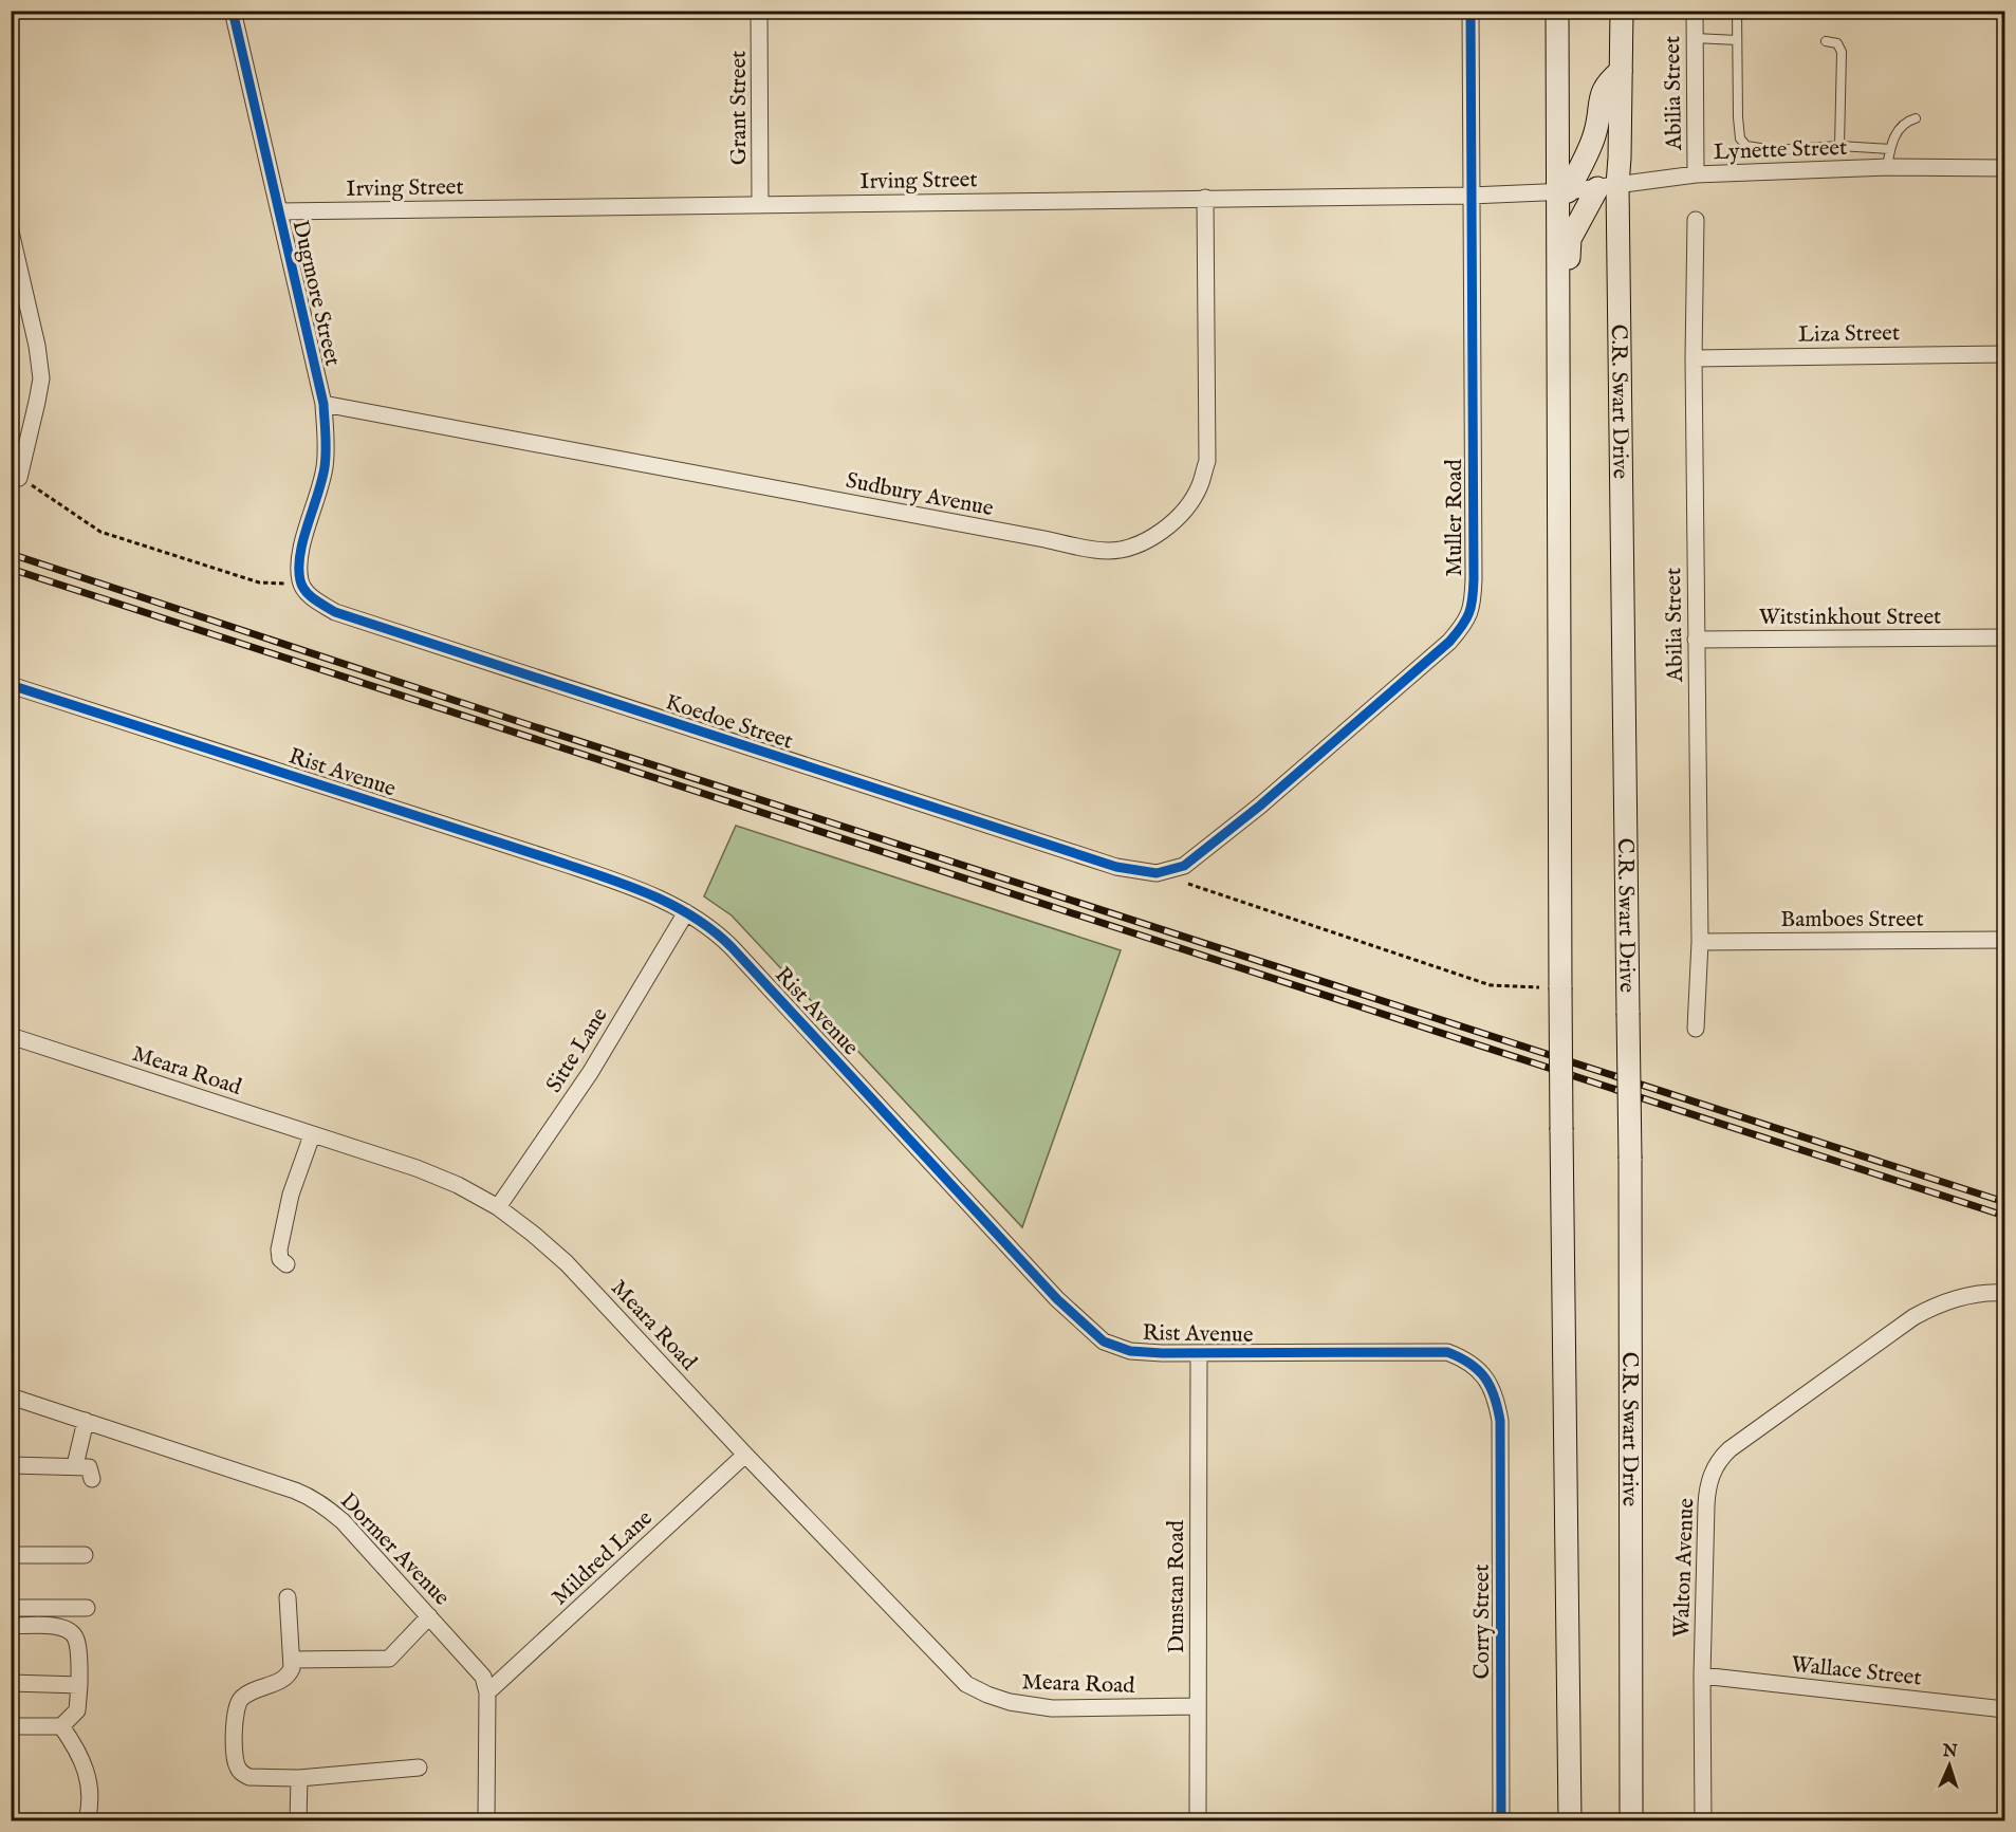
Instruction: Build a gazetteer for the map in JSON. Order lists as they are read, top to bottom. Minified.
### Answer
{"streets":{"main road":["C.R. Swart Drive"],"street":["Abilia Street","Grant Street","Lynette Street","Irving Street","Dugmore Street","Liza Street","Sudbury Avenue","Muller Road","Witstinkhout Street","Koedoe Street","Rist Avenue","Bamboes Street","Sitte Lane","Meara Road","Dormer Avenue","Mildred Lane","Walton Avenue","Dunstan Road","Corry Street","Wallace Street"]},"crossings":[["Abilia Street","Lynette Street"],["Abilia Street","Liza Street"],["Abilia Street","Witstinkhout Street"],["Abilia Street","Bamboes Street"],["Grant Street","Irving Street"],["Lynette Street","Irving Street"],["Lynette Street","C.R. Swart Drive"],["Irving Street","Dugmore Street"],["Irving Street","Sudbury Avenue"],["Irving Street","Muller Road"],["Dugmore Street","Sudbury Avenue"],["Dugmore Street","Koedoe Street"],["Muller Road","Koedoe Street"],["Rist Avenue","Sitte Lane"],["Rist Avenue","Dunstan Road"],["Rist Avenue","Corry Street"],["Sitte Lane","Meara Road"],["Meara Road","Mildred Lane"],["Meara Road","Dunstan Road"],["Dormer Avenue","Mildred Lane"],["Walton Avenue","Wallace Street"]],"north":"top"}
